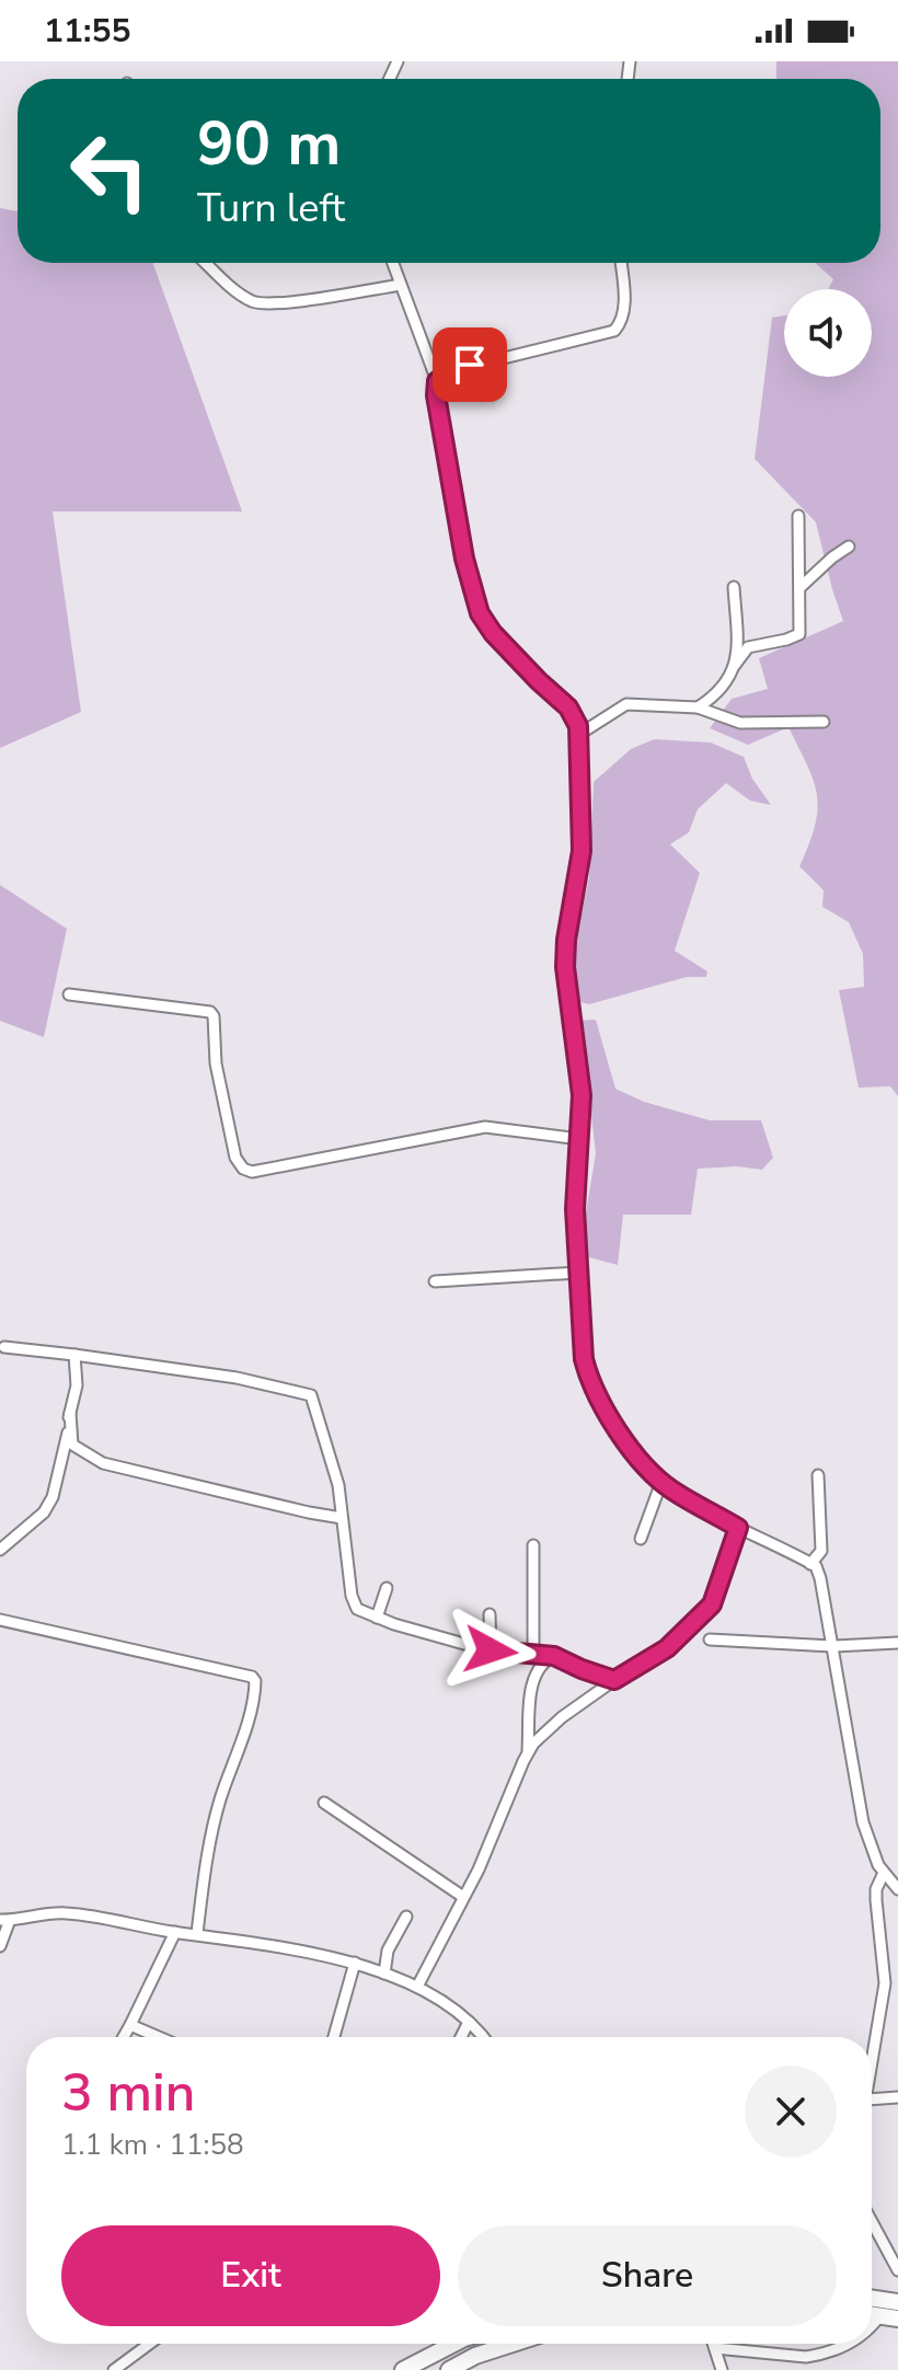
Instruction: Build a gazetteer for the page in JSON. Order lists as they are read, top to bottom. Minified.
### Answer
{"page":{"status":"11:55","turn":["90 m","Turn left"],"heading":["3 min","1.1 km · 11:58"],"buttons":["Exit","Share"]}}
